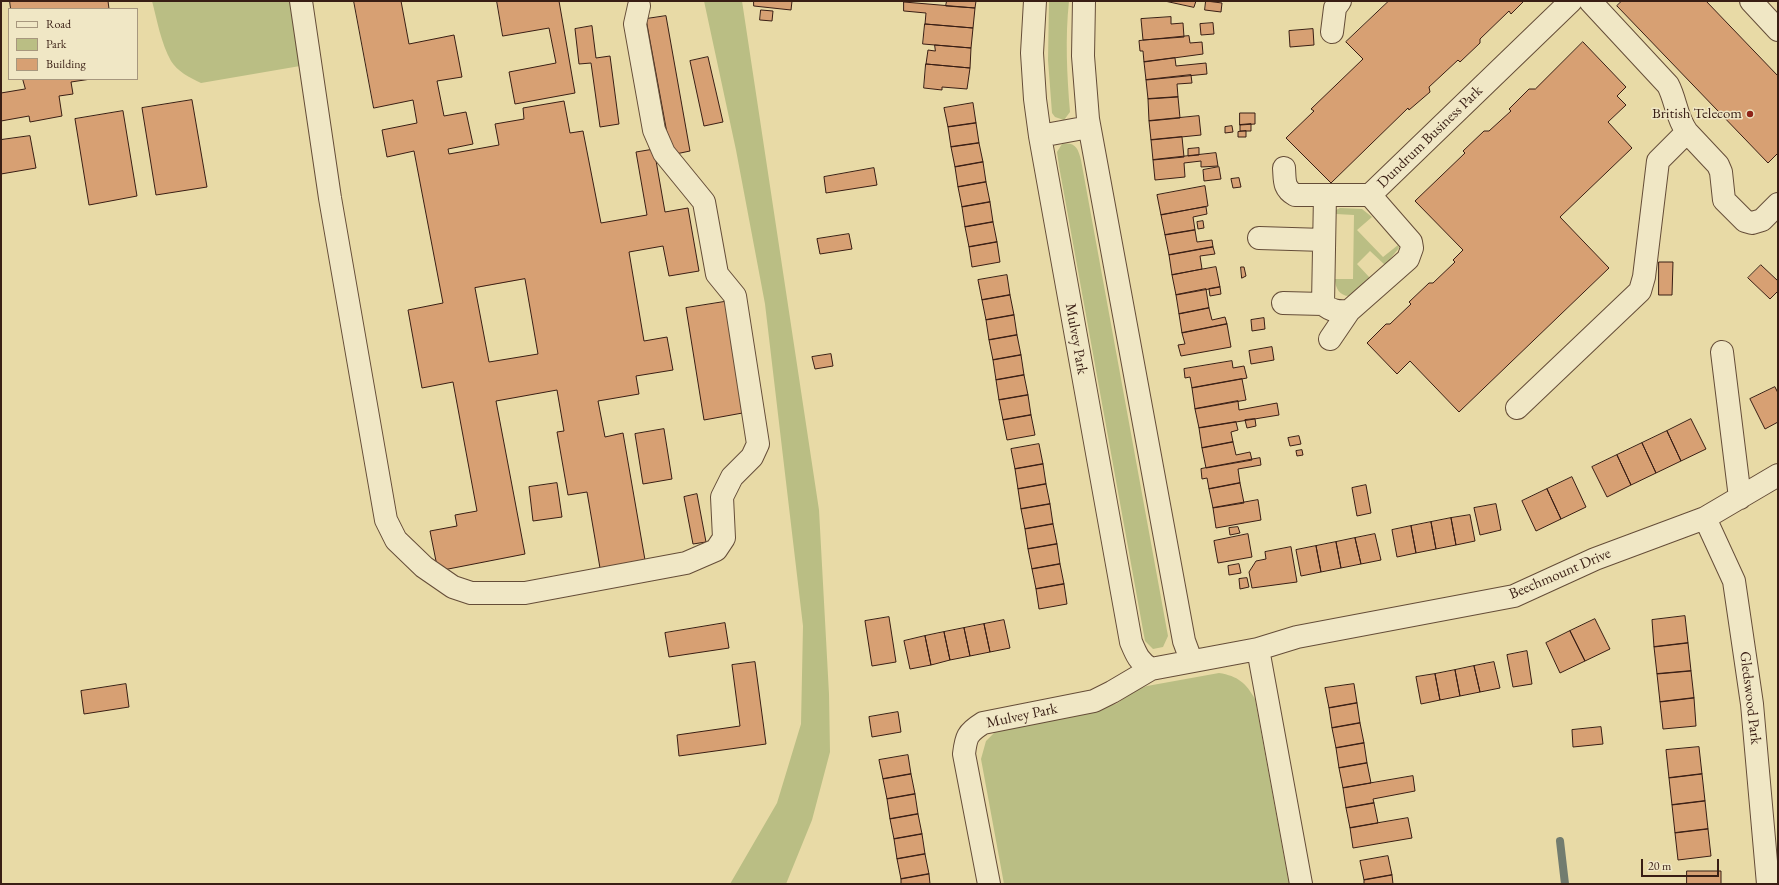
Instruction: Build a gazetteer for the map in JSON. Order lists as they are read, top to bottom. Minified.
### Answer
{"streets":{"street":["Dundrum Business Park","Mulvey Park","Beechmount Drive","Gledswood Park"]},"crossings":[["Mulvey Park","Beechmount Drive"],["Beechmount Drive","Gledswood Park"]],"places":["British Telecom"],"legend":["Road","Park","Building"],"scale_bar":"20 m"}
